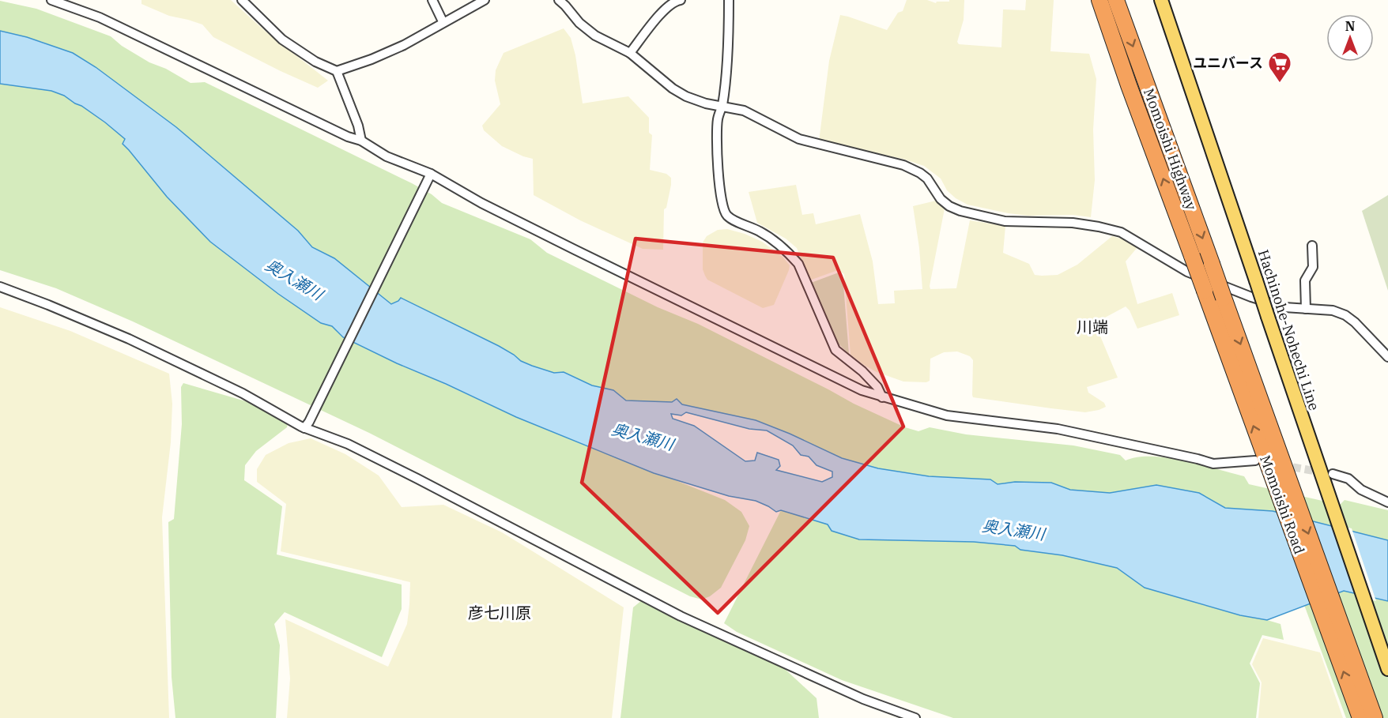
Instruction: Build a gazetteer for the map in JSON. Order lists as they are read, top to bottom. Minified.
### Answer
{"streets":{"highway":["Momoishi Highway","Momoishi Road"],"main road":["Hachinohe-Nohechi Line"]},"crossings":[["Momoishi Highway","Momoishi Road"]],"districts":["川端","彦七川原"],"water":["奥入瀬川"],"places":{"supermarket":["ユニバース"]},"north":"top"}
